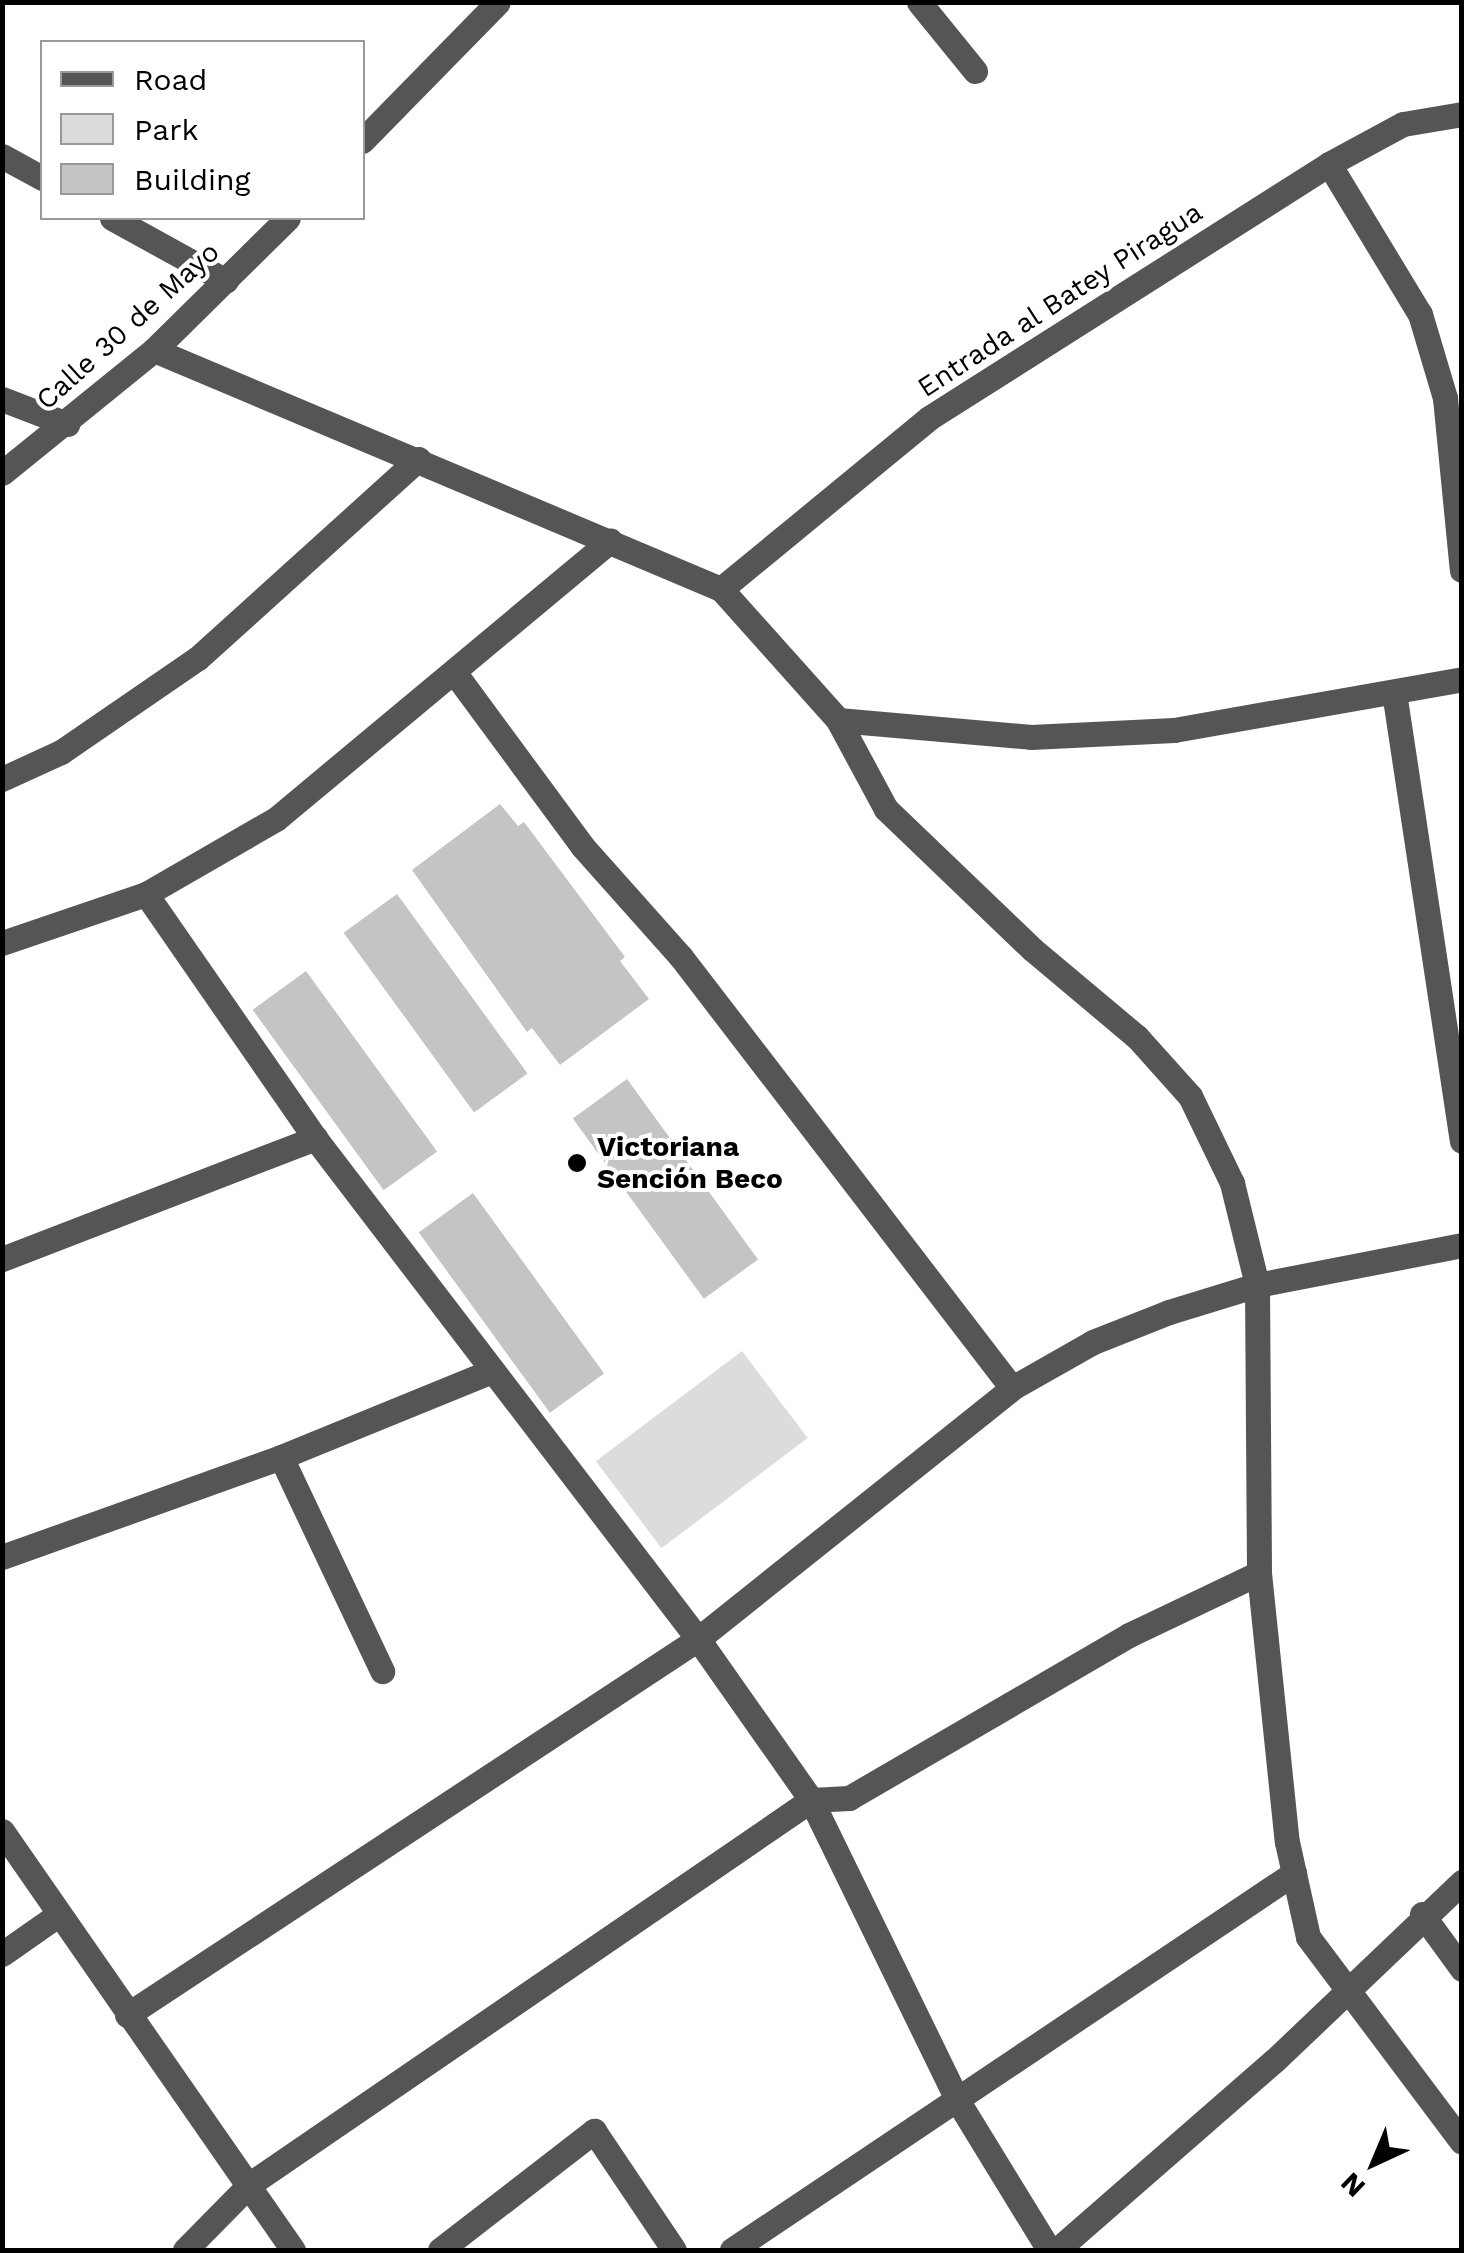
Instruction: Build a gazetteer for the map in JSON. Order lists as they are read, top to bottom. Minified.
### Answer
{"streets":{"street":["Entrada al Batey Piragua","Calle 30 de Mayo"]},"places":["Victoriana Sención Beco"],"legend":["Road","Park","Building"],"north":"bottom left"}
